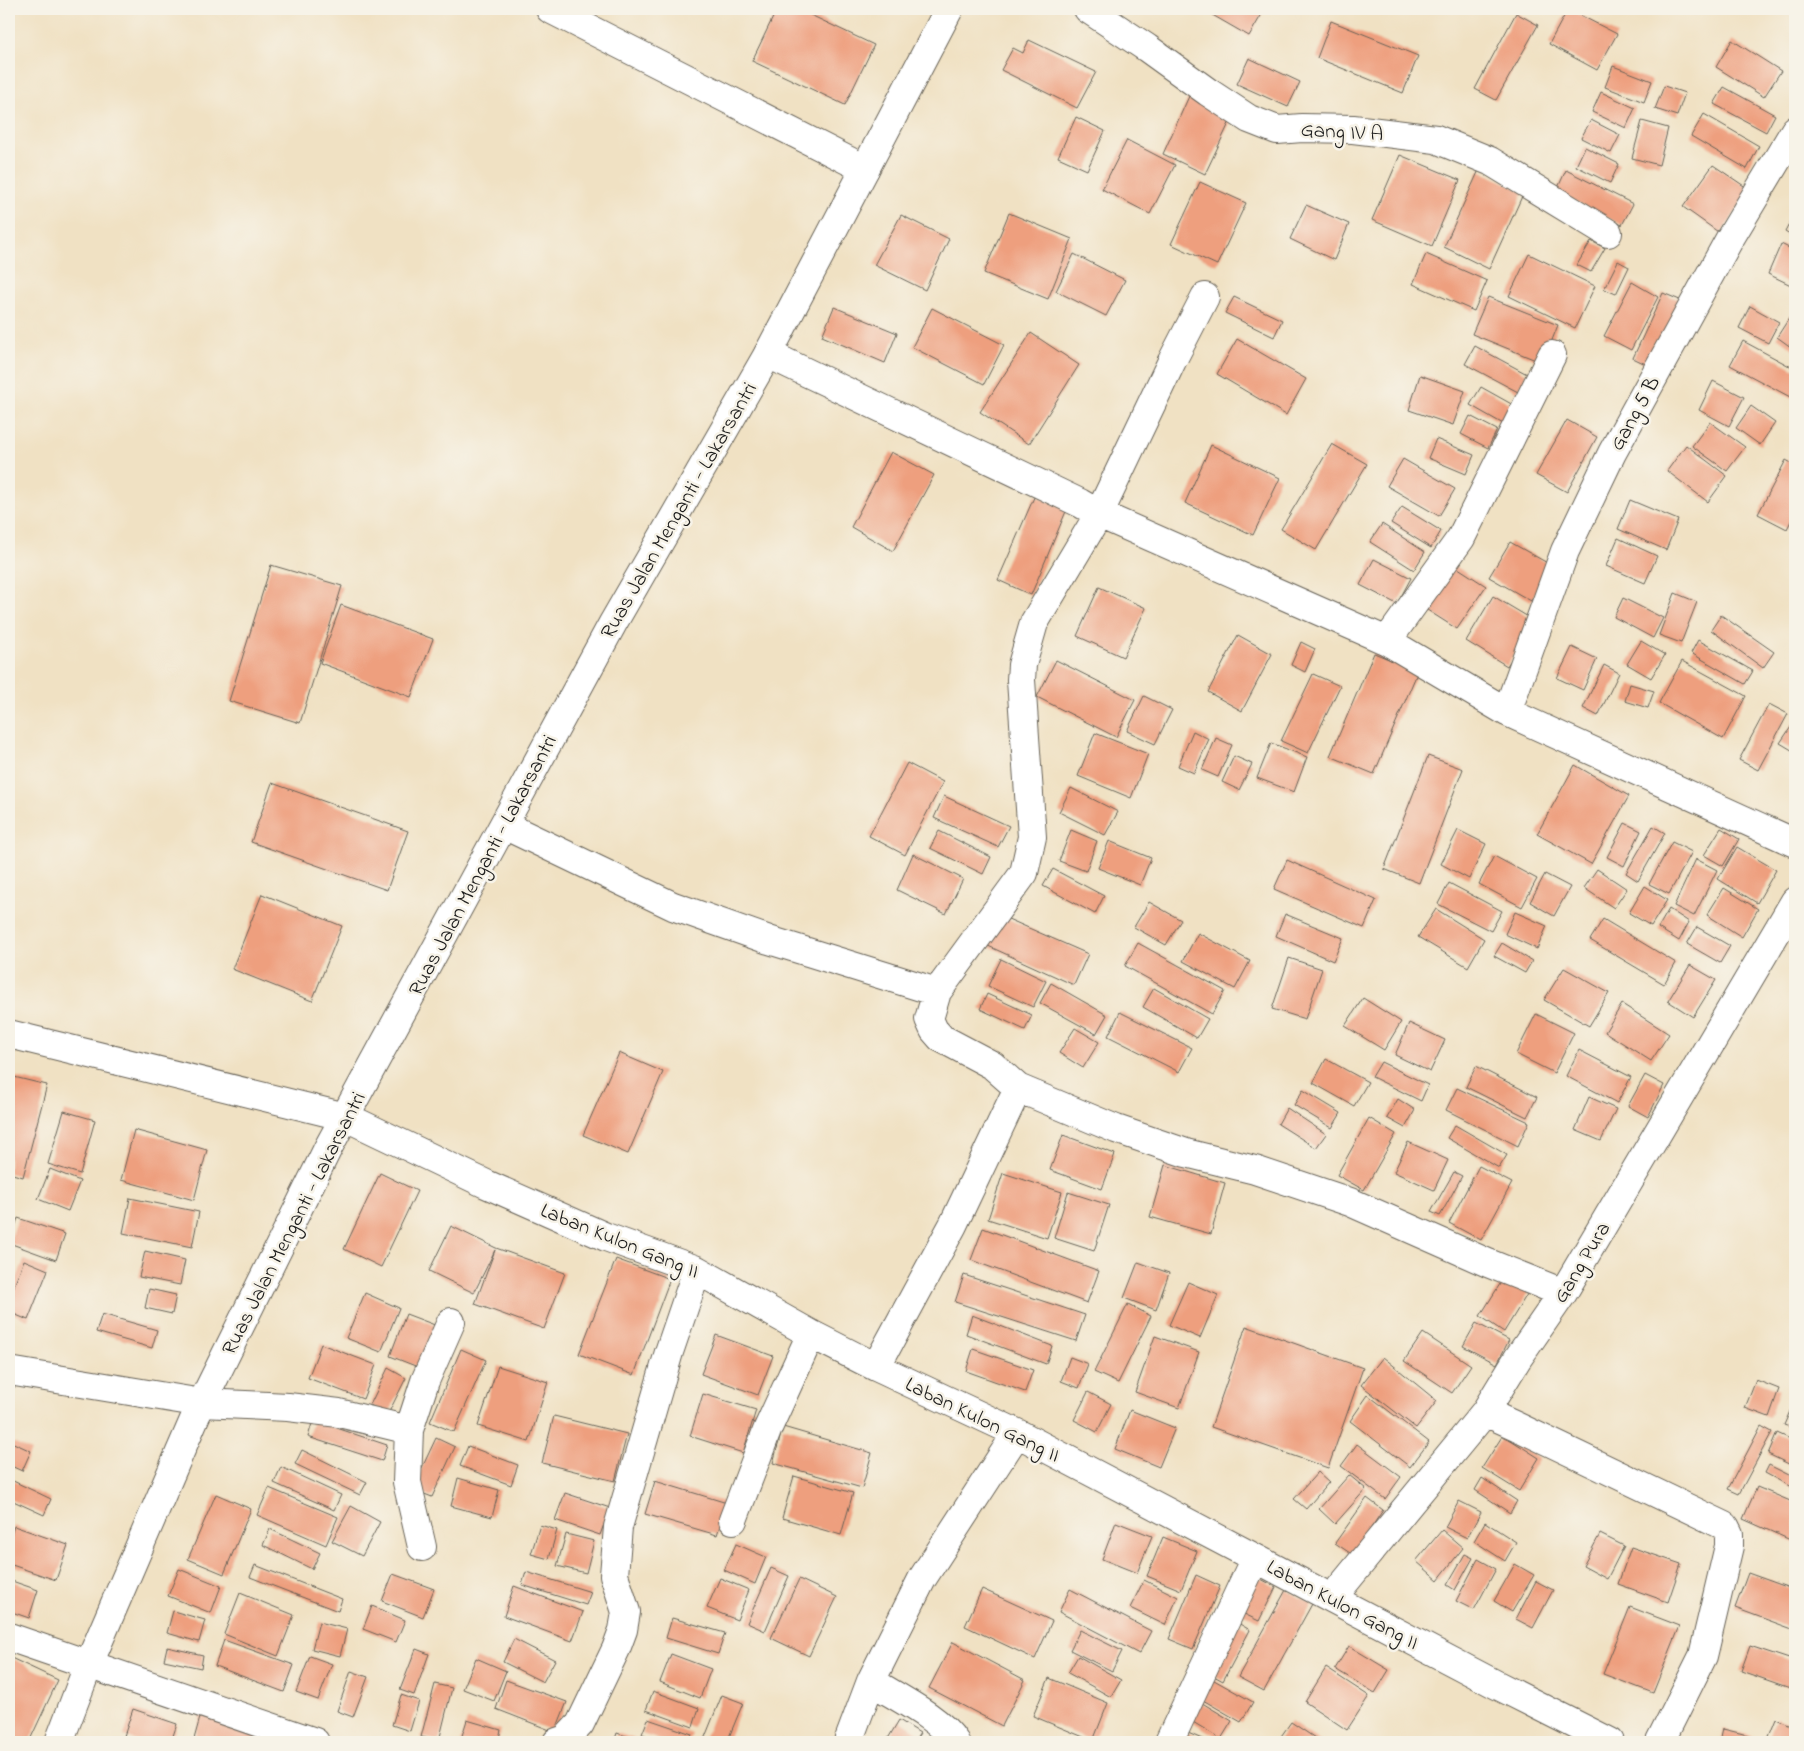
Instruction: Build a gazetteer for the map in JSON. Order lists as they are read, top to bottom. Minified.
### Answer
{"streets":{"street":["Gang IV A","Gang 5 B","Ruas Jalan Menganti - Lakarsantri","Laban Kulon Gang II","Gang Pura"]},"crossings":[["Ruas Jalan Menganti - Lakarsantri","Laban Kulon Gang II"],["Laban Kulon Gang II","Gang Pura"]]}
